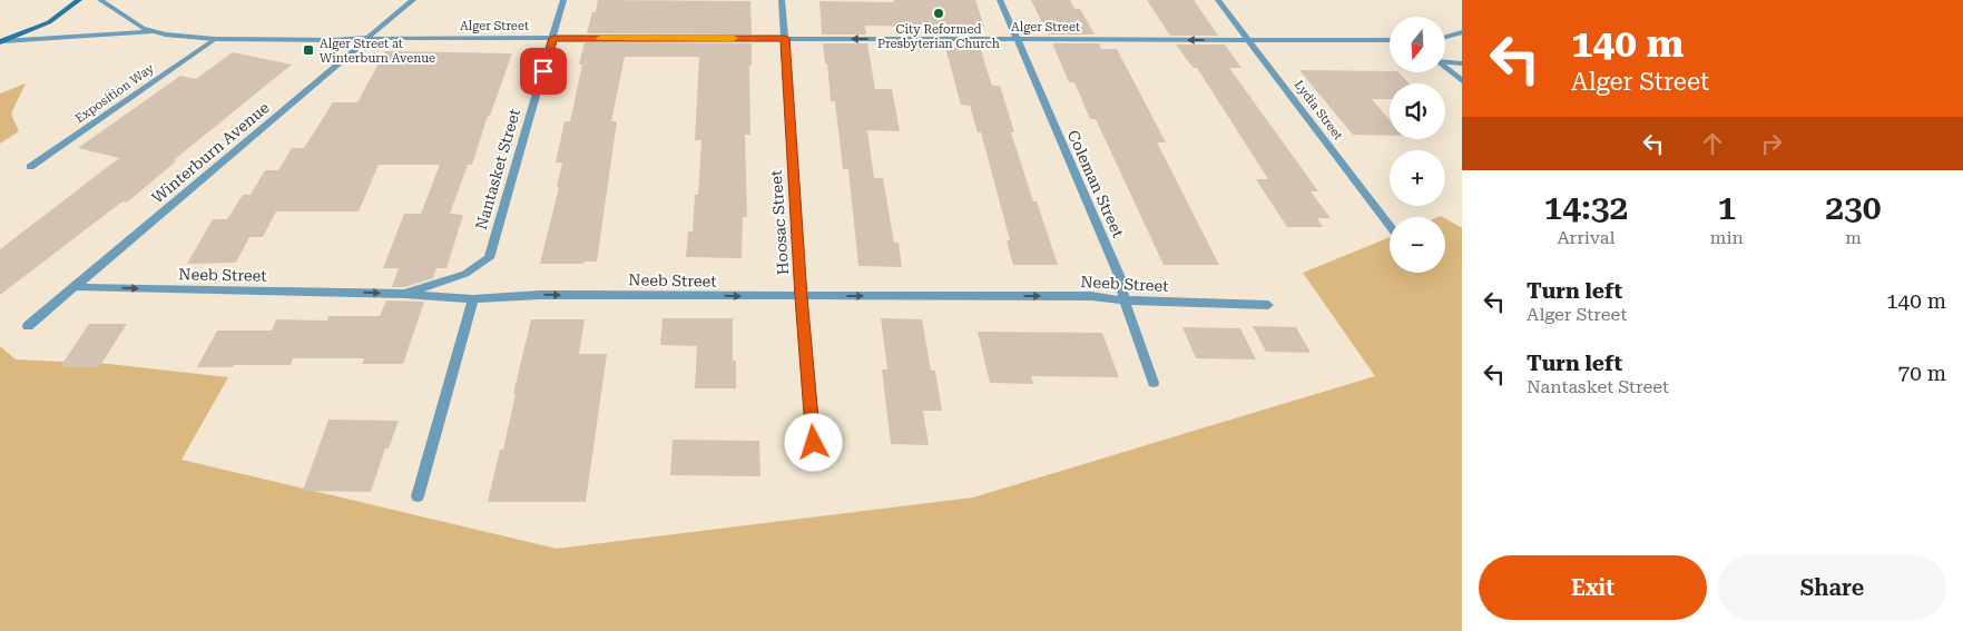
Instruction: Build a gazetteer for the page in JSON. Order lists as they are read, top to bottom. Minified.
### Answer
{"streets":{"street":["Alger Street","Exposition Way","Lydia Street","Winterburn Avenue","Nantasket Street","Coleman Street","Hoosac Street","Neeb Street"]},"crossings":[["Alger Street","Exposition Way"],["Alger Street","Lydia Street"],["Alger Street","Winterburn Avenue"],["Alger Street","Nantasket Street"],["Alger Street","Coleman Street"],["Alger Street","Hoosac Street"],["Winterburn Avenue","Neeb Street"],["Nantasket Street","Neeb Street"],["Coleman Street","Neeb Street"],["Hoosac Street","Neeb Street"]],"one_way":["Alger Street","Neeb Street"],"places":{"other":["City Reformed Presbyterian Church"],"transit":["Alger Street at Winterburn Avenue"]},"north":"bottom","page":{"turn":["140 m","Alger Street"],"map_buttons":["+","−"],"eta":["14:32","Arrival","1","min","230","m"],"list":[{"name":"Turn left","note":"Alger Street","value":"140 m"},{"name":"Turn left","note":"Nantasket Street","value":"70 m"}],"buttons":["Exit","Share"]}}
